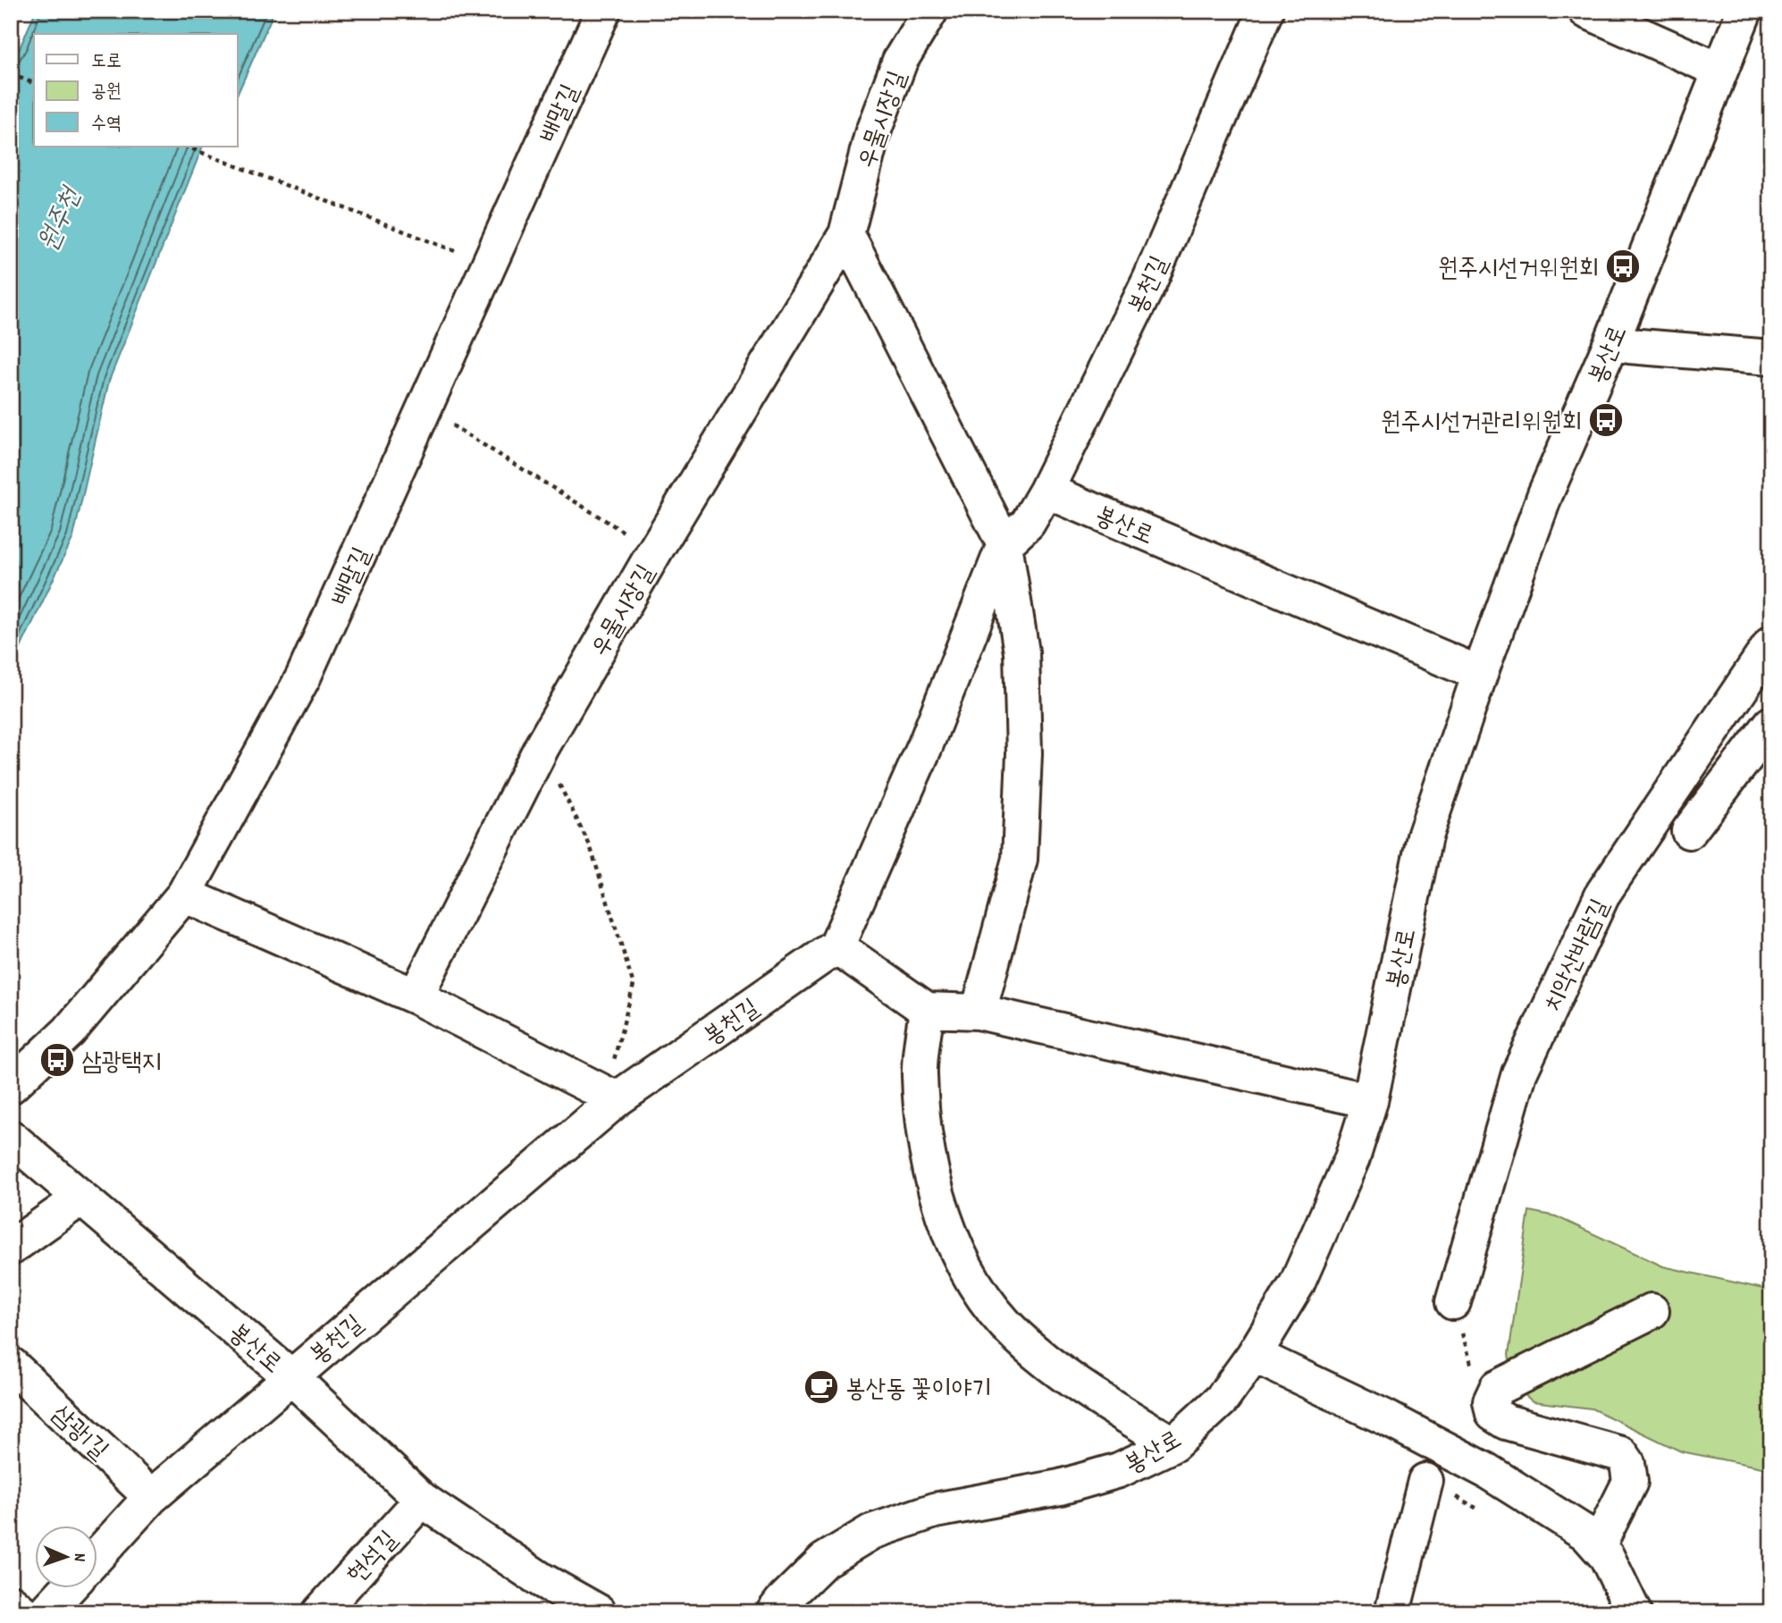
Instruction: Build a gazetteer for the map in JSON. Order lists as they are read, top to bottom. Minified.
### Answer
{"streets":{"street":["배말길","우물시장길","봉천길","봉산로","치악산바람길","삼광1길","현석길"]},"crossings":[["봉천길","봉산로"],["봉산로","현석길"]],"water":["원주천"],"places":{"bus stop":["원주시선거위원회","원주시선거관리위원회","삼광택지"],"cafe":["봉산동 꽃이야기"]},"legend":["도로","공원","수역"],"north":"right"}
